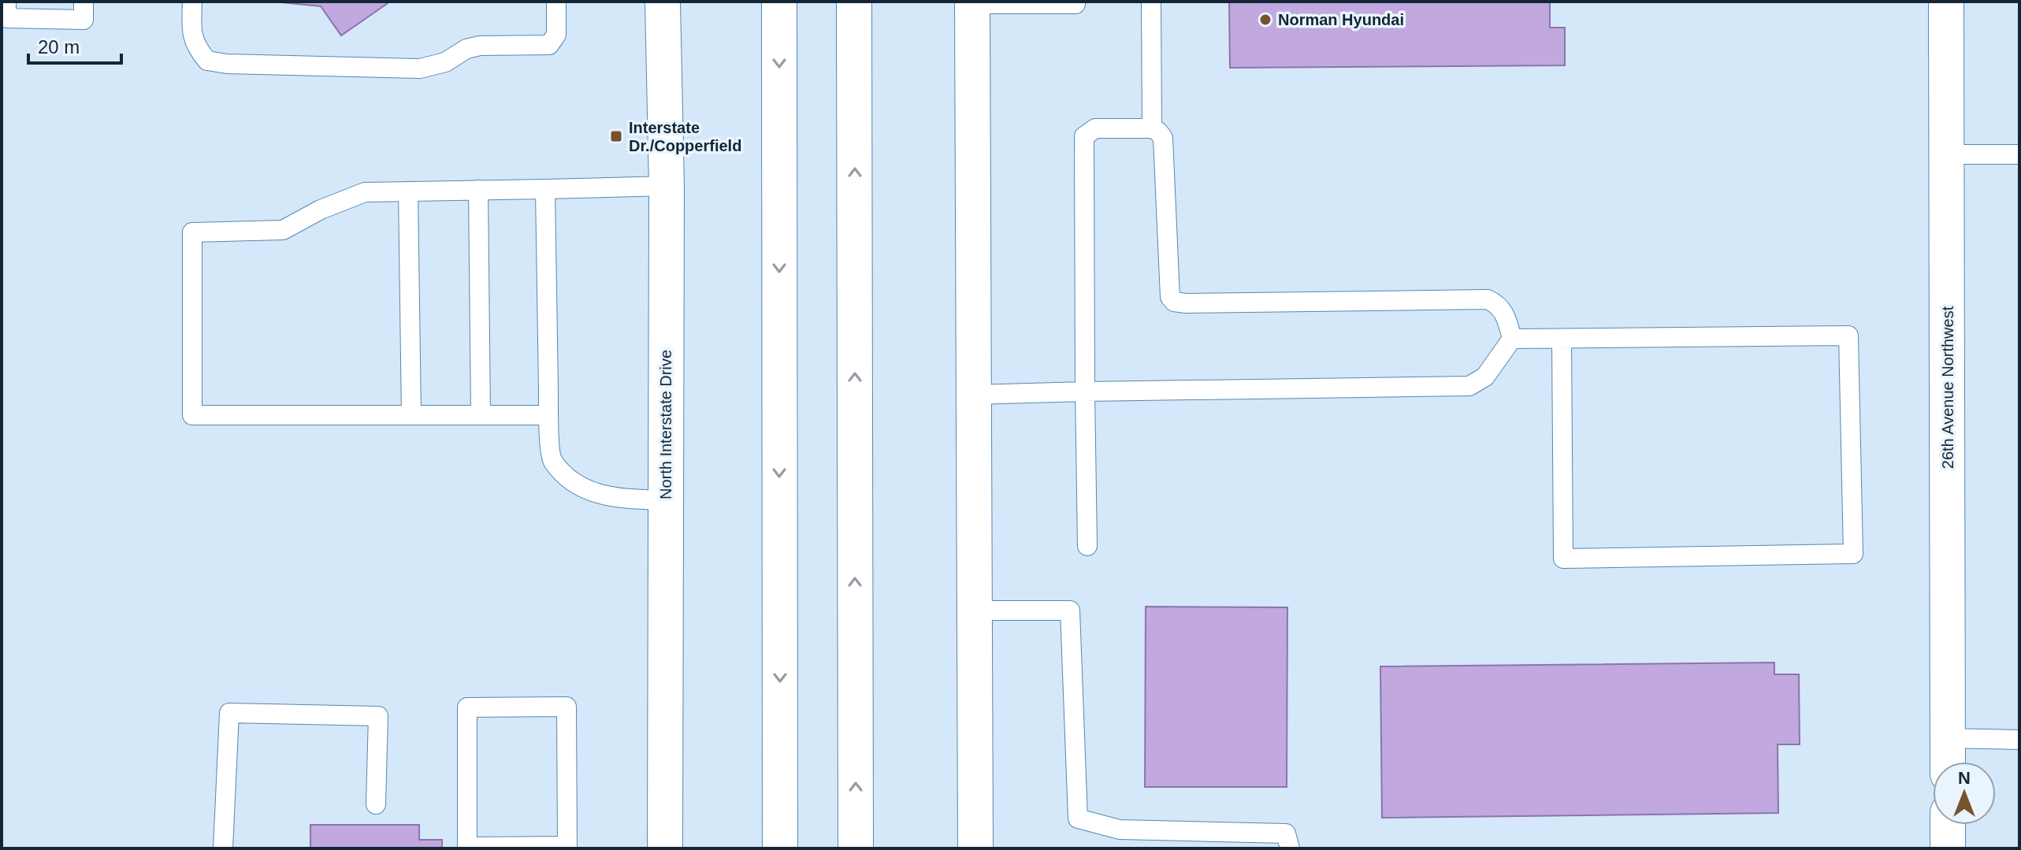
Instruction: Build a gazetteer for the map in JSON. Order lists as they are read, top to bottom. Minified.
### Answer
{"streets":{"main road":["26th Avenue Northwest","North Interstate Drive"]},"places":{"other":["Norman Hyundai"],"transit":["Interstate Dr./Copperfield"]},"scale_bar":"20 m","north":"top"}
